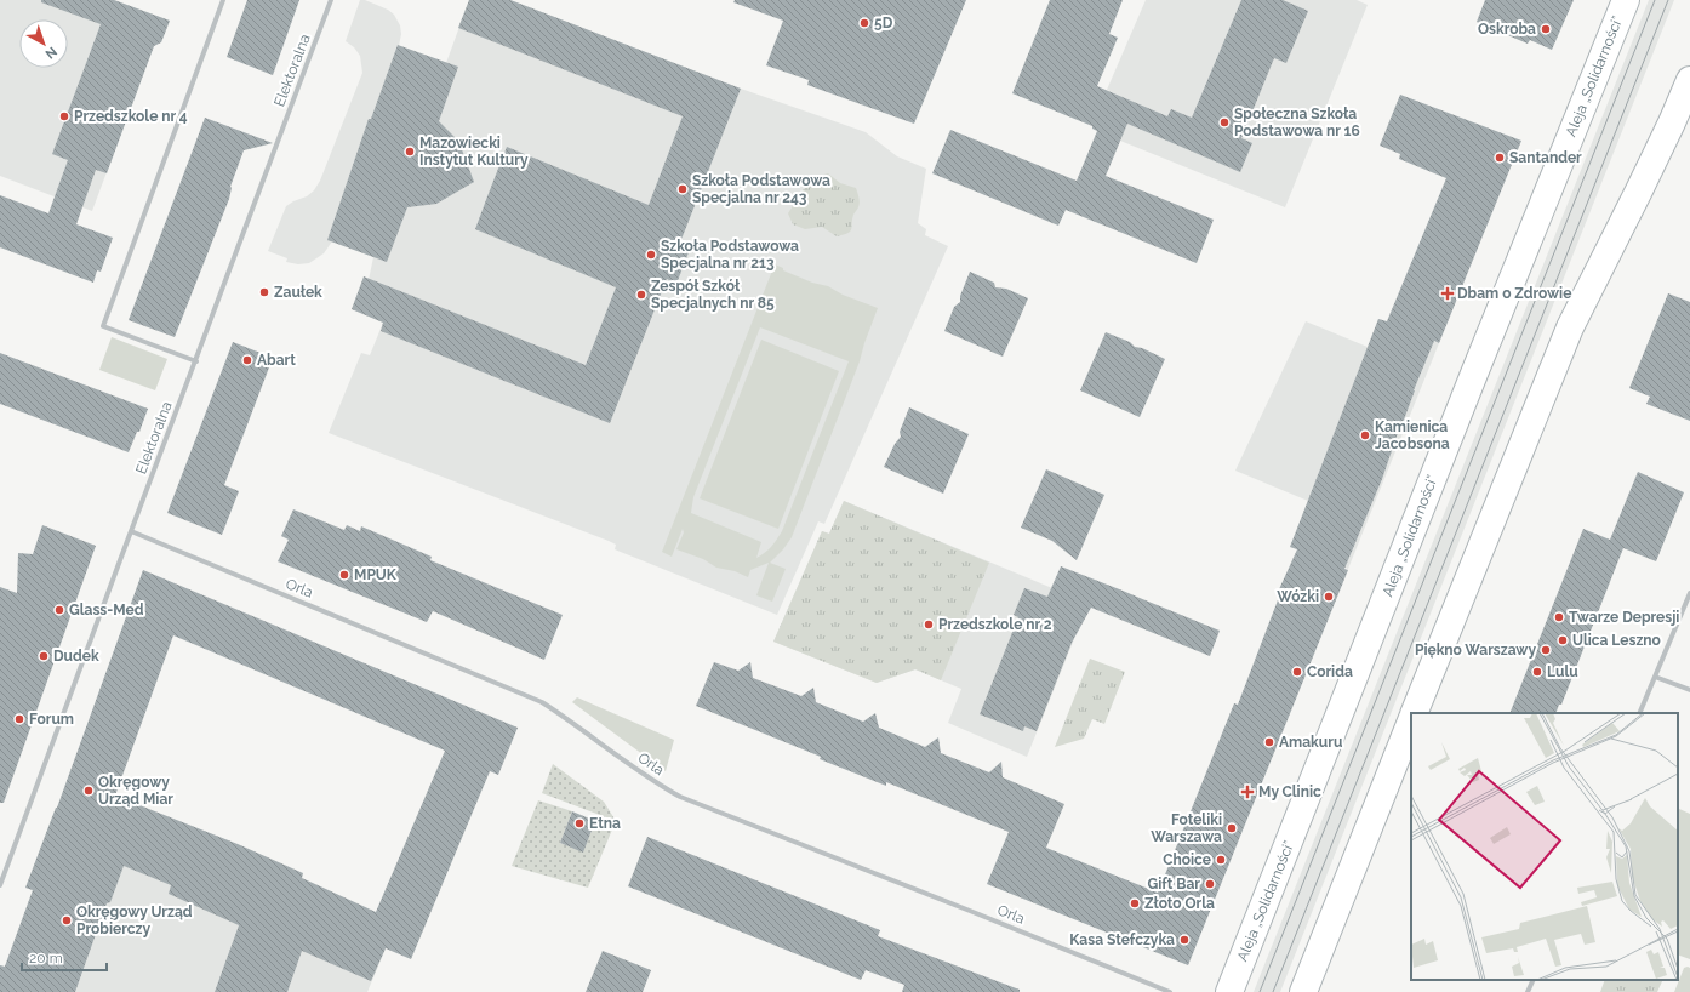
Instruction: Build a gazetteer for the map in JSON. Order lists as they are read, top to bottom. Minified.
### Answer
{"streets":{"main road":["Aleja „Solidarności”"],"street":["Elektoralna","Orla"]},"crossings":[["Elektoralna","Orla"]],"places":{"other":["5D","Oskroba","Przedszkole nr 4","Społeczna Szkoła Podstawowa nr 16","Mazowiecki Instytut Kultury","Santander","Szkoła Podstawowa Specjalna nr 243","Szkoła Podstawowa Specjalna nr 213","Zaułek","Zespół Szkół Specjalnych nr 85","Abart","Kamienica Jacobsona","MPUK","Wózki","Glass-Med","Twarze Depresji","Przedszkole nr 2","Ulica Leszno","Piękno Warszawy","Dudek","Corida","Lulu","Forum","Amakuru","Okręgowy Urząd Miar","Etna","Foteliki Warszawa","Choice","Gift Bar","Złoto Orla","Okręgowy Urząd Probierczy","Kasa Stefczyka"],"health":["Dbam o Zdrowie","My Clinic"]},"scale_bar":"20 m","north":"bottom right"}
